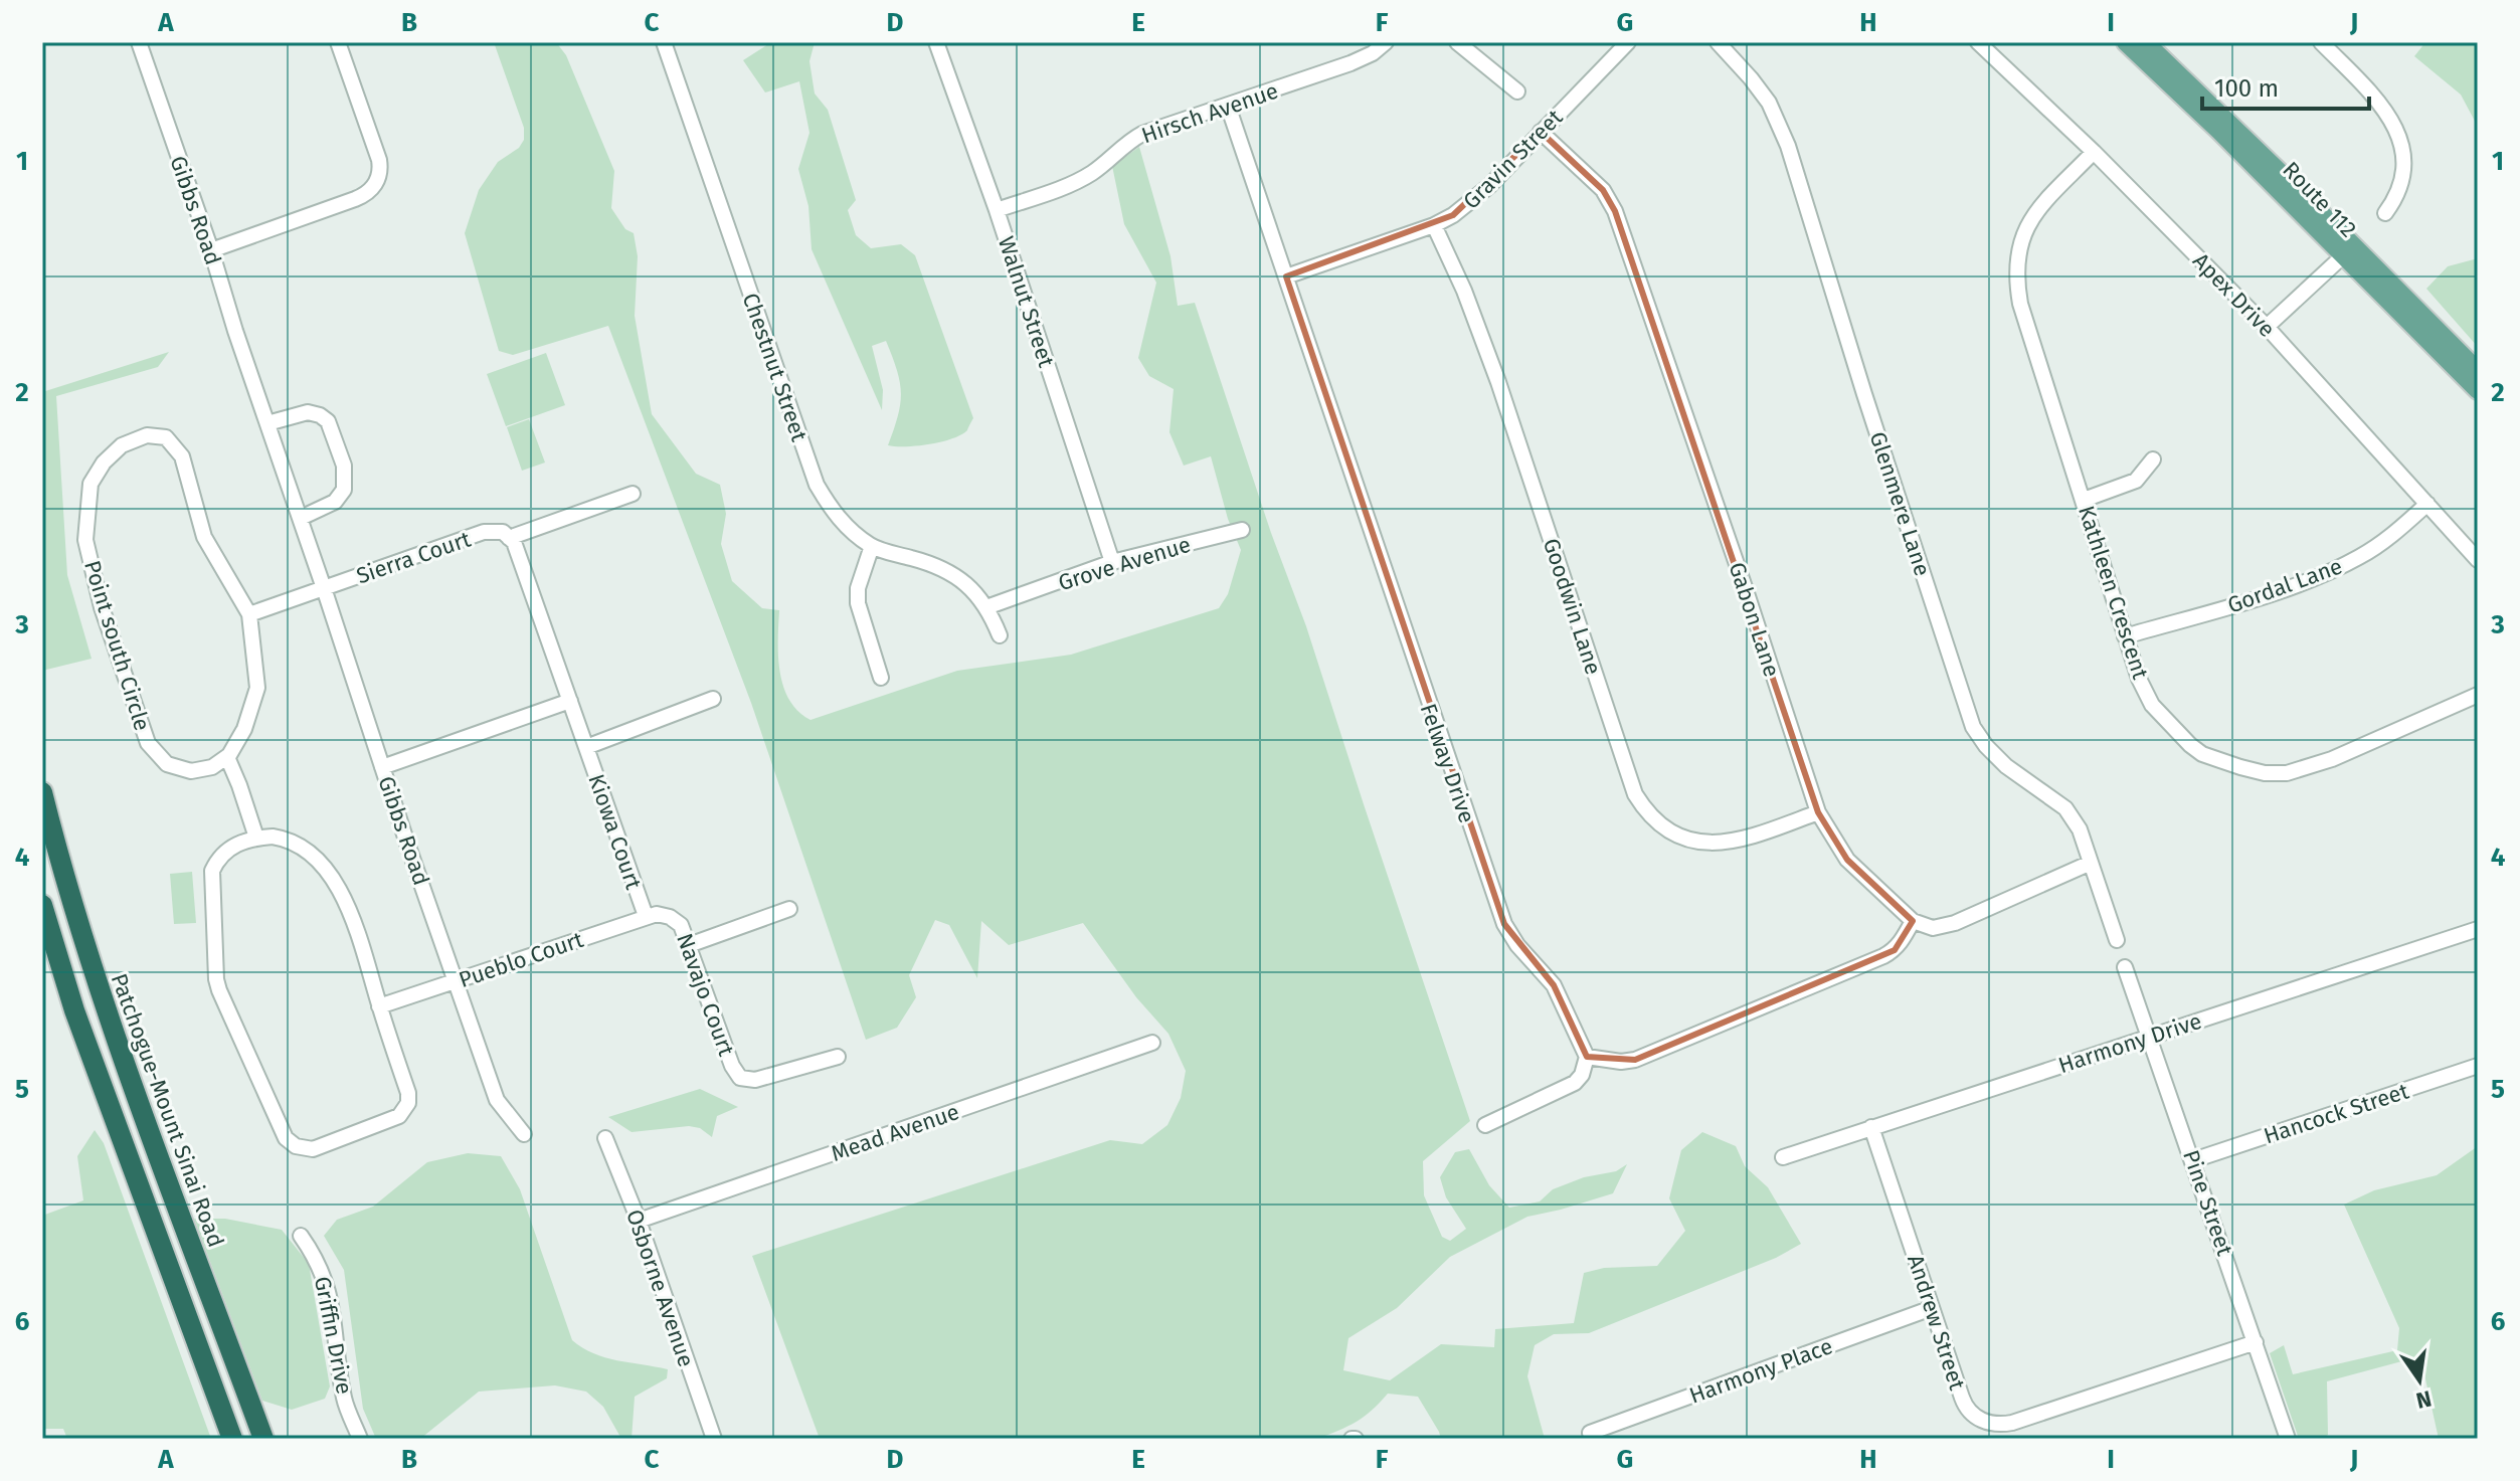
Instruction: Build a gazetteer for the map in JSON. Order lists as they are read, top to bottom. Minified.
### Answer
{"streets":{"highway":["Patchogue-Mount Sinai Road"],"main road":["Route 112"],"street":["Hirsch Avenue","Gravin Street","Gibbs Road","Apex Drive","Walnut Street","Chestnut Street","Glenmere Lane","Sierra Court","Grove Avenue","Gordal Lane","Kathleen Crescent","Goodwin Lane","Gabon Lane","Point south Circle","Felway Drive","Kiowa Court","Pueblo Court","Navajo Court","Harmony Drive","Hancock Street","Mead Avenue","Pine Street","Osborne Avenue","Andrew Street","Griffin Drive","Harmony Place"]},"crossings":[["Hirsch Avenue","Walnut Street"],["Hirsch Avenue","Felway Drive"],["Gravin Street","Goodwin Lane"],["Gravin Street","Gabon Lane"],["Gravin Street","Felway Drive"],["Gibbs Road","Sierra Court"],["Gibbs Road","Pueblo Court"],["Apex Drive","Gordal Lane"],["Apex Drive","Kathleen Crescent"],["Walnut Street","Grove Avenue"],["Chestnut Street","Grove Avenue"],["Sierra Court","Point south Circle"],["Gordal Lane","Kathleen Crescent"],["Goodwin Lane","Gabon Lane"],["Kiowa Court","Pueblo Court"],["Pueblo Court","Navajo Court"],["Harmony Drive","Pine Street"],["Harmony Drive","Andrew Street"],["Hancock Street","Pine Street"],["Mead Avenue","Osborne Avenue"],["Pine Street","Andrew Street"],["Andrew Street","Harmony Place"]],"scale_bar":"100 m","north":"bottom","grid":{"columns":["A","B","C","D","E","F","G","H","I","J"],"rows":["1","2","3","4","5","6"]}}
